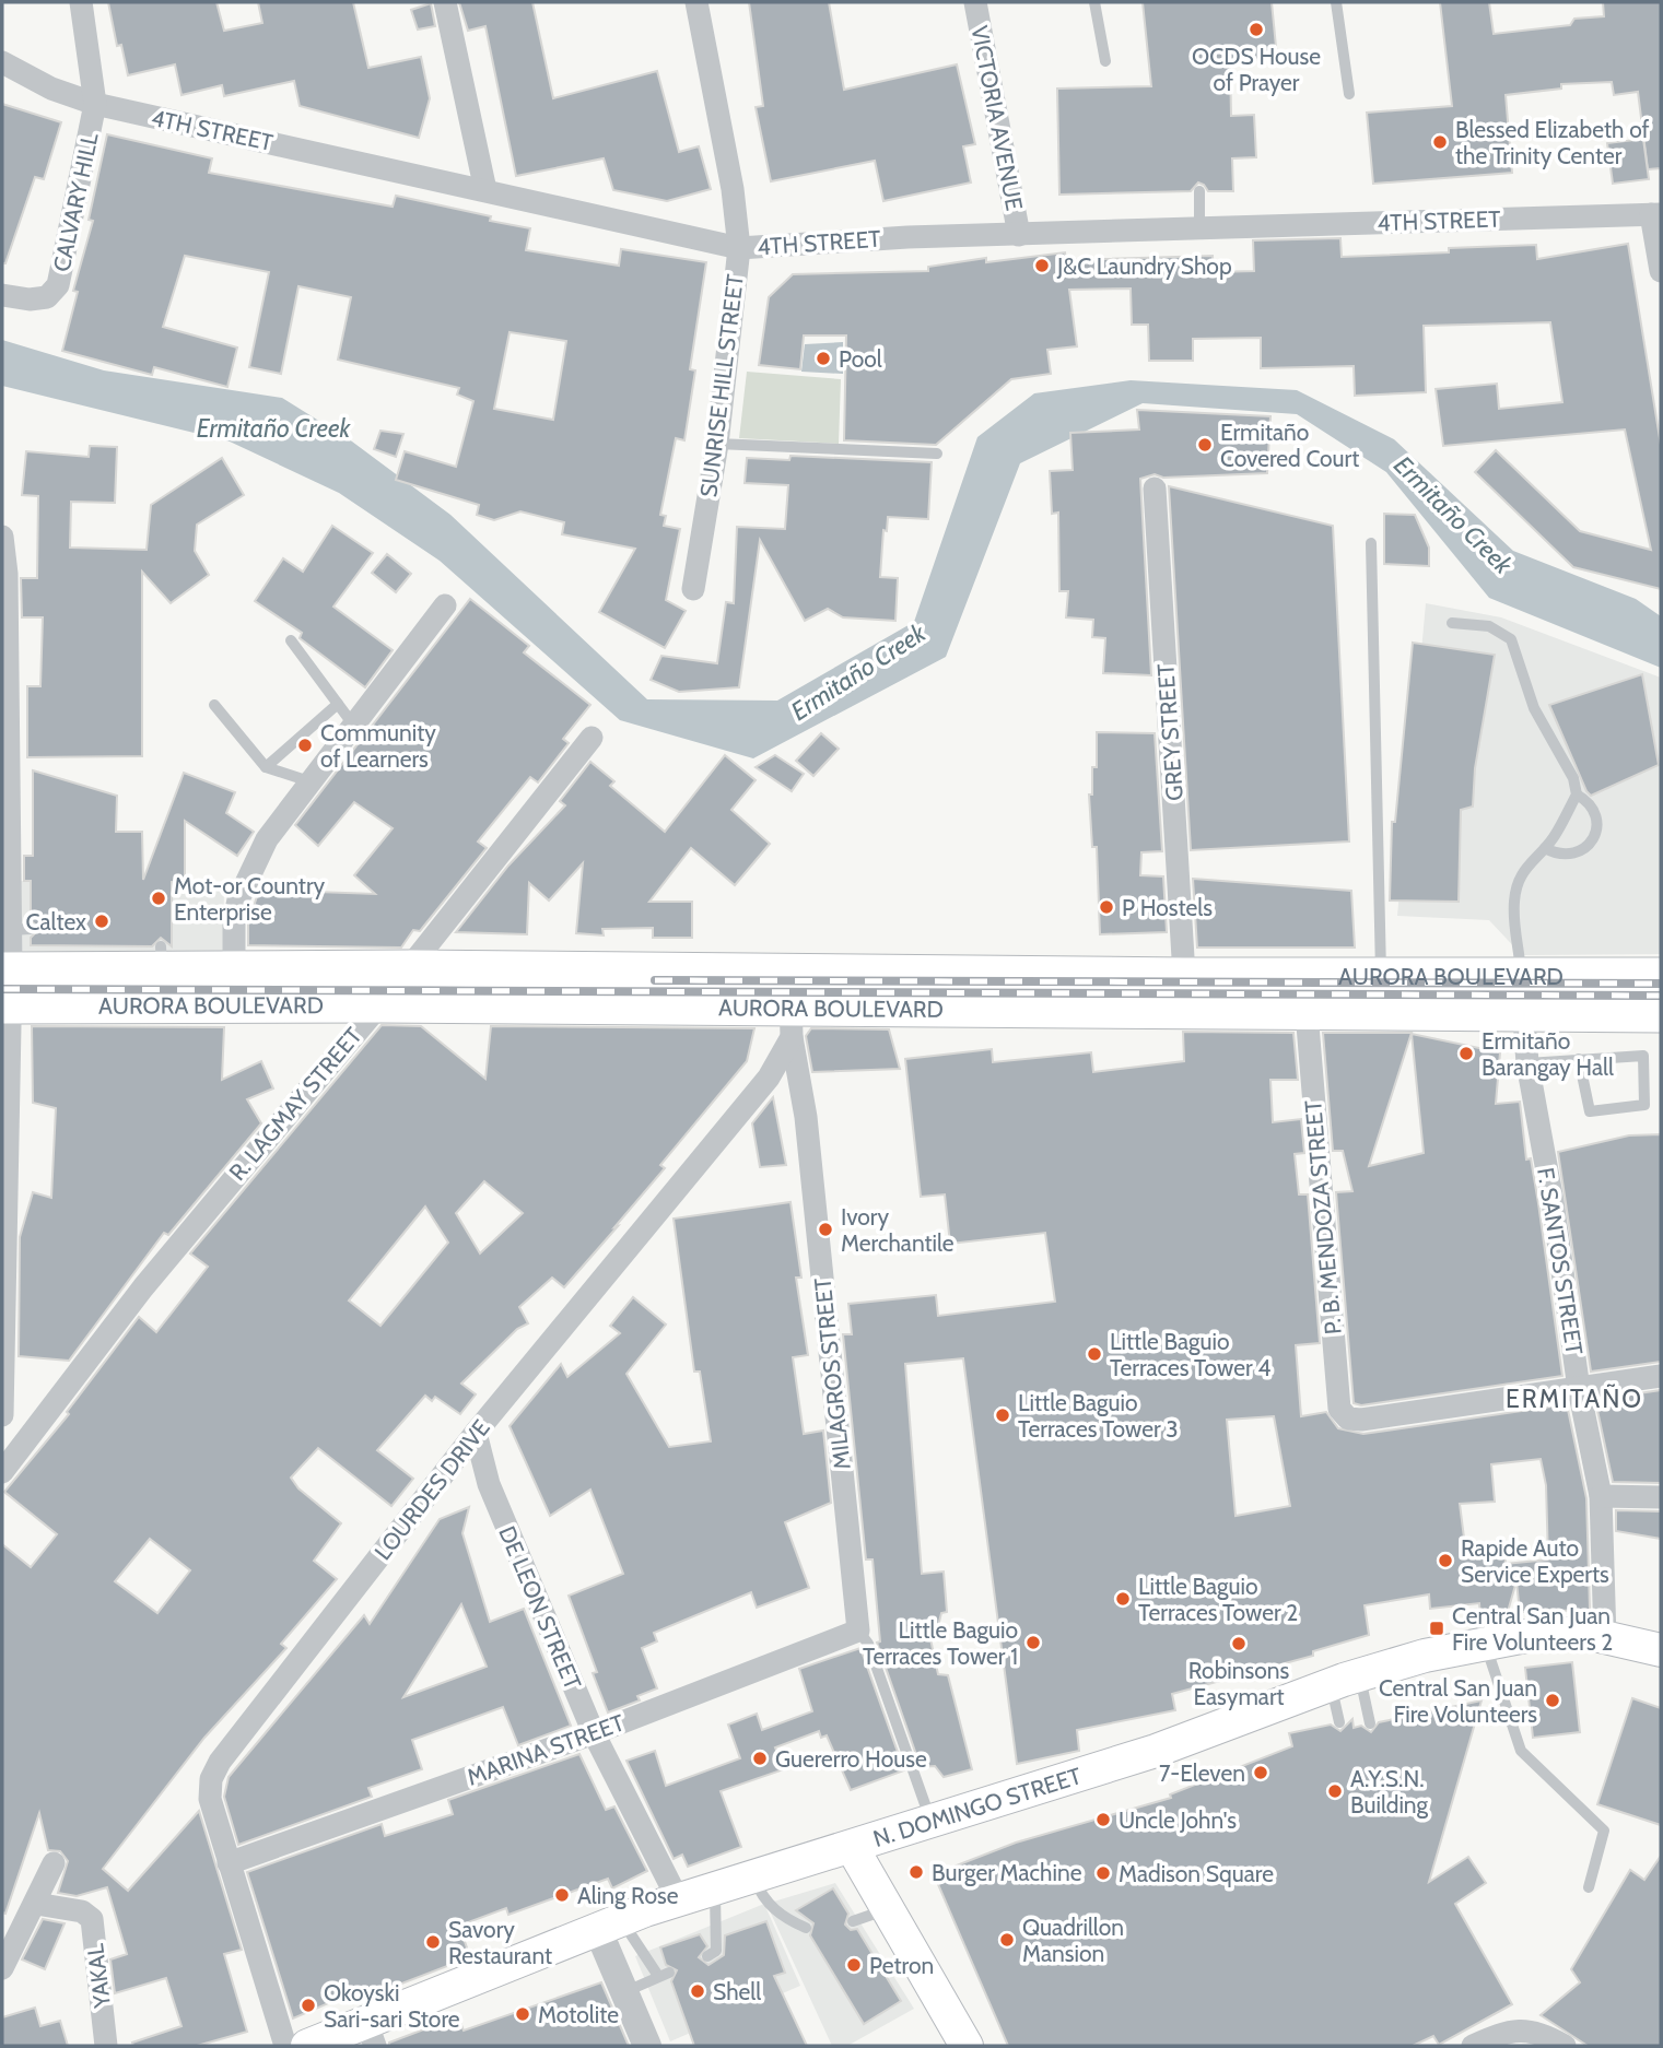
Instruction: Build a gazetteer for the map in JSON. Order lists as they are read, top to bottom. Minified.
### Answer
{"streets":{"main road":["AURORA BOULEVARD","N. DOMINGO STREET"],"street":["VICTORIA AVENUE","4TH STREET","CALVARY HILL","SUNRISE HILL STREET","GREY STREET","R. LAGMAY STREET","P. B. MENDOZA STREET","F. SANTOS STREET","MILAGROS STREET","LOURDES DRIVE","DE LEON STREET","MARINA STREET","YAKAL"]},"crossings":[["VICTORIA AVENUE","4TH STREET"],["4TH STREET","CALVARY HILL"],["4TH STREET","SUNRISE HILL STREET"],["GREY STREET","AURORA BOULEVARD"],["AURORA BOULEVARD","R. LAGMAY STREET"],["AURORA BOULEVARD","P. B. MENDOZA STREET"],["AURORA BOULEVARD","F. SANTOS STREET"],["AURORA BOULEVARD","MILAGROS STREET"],["AURORA BOULEVARD","LOURDES DRIVE"],["P. B. MENDOZA STREET","F. SANTOS STREET"],["F. SANTOS STREET","N. DOMINGO STREET"],["MILAGROS STREET","LOURDES DRIVE"],["MILAGROS STREET","MARINA STREET"],["LOURDES DRIVE","DE LEON STREET"],["LOURDES DRIVE","MARINA STREET"],["DE LEON STREET","MARINA STREET"],["DE LEON STREET","N. DOMINGO STREET"]],"districts":["ERMITAÑO"],"water":["Ermitaño Creek"],"places":{"other":["OCDS House of Prayer","Blessed Elizabeth of the Trinity Center","J&C Laundry Shop","Pool","Ermitaño Covered Court","Community of Learners","Mot-or Country Enterprise","P Hostels","Caltex","Ermitaño Barangay Hall","Ivory Merchantile","Little Baguio Terraces Tower 4","Little Baguio Terraces Tower 3","Rapide Auto Service Experts","Little Baguio Terraces Tower 2","Little Baguio Terraces Tower 1","Robinsons Easymart","Central San Juan Fire Volunteers","Guererro House","7-Eleven","A.Y.S.N. Building","Uncle John's","Burger Machine","Madison Square","Aling Rose","Quadrillon Mansion","Savory Restaurant","Petron","Shell","Okoyski Sari-sari Store","Motolite"],"transit":["Central San Juan Fire Volunteers 2"]}}
